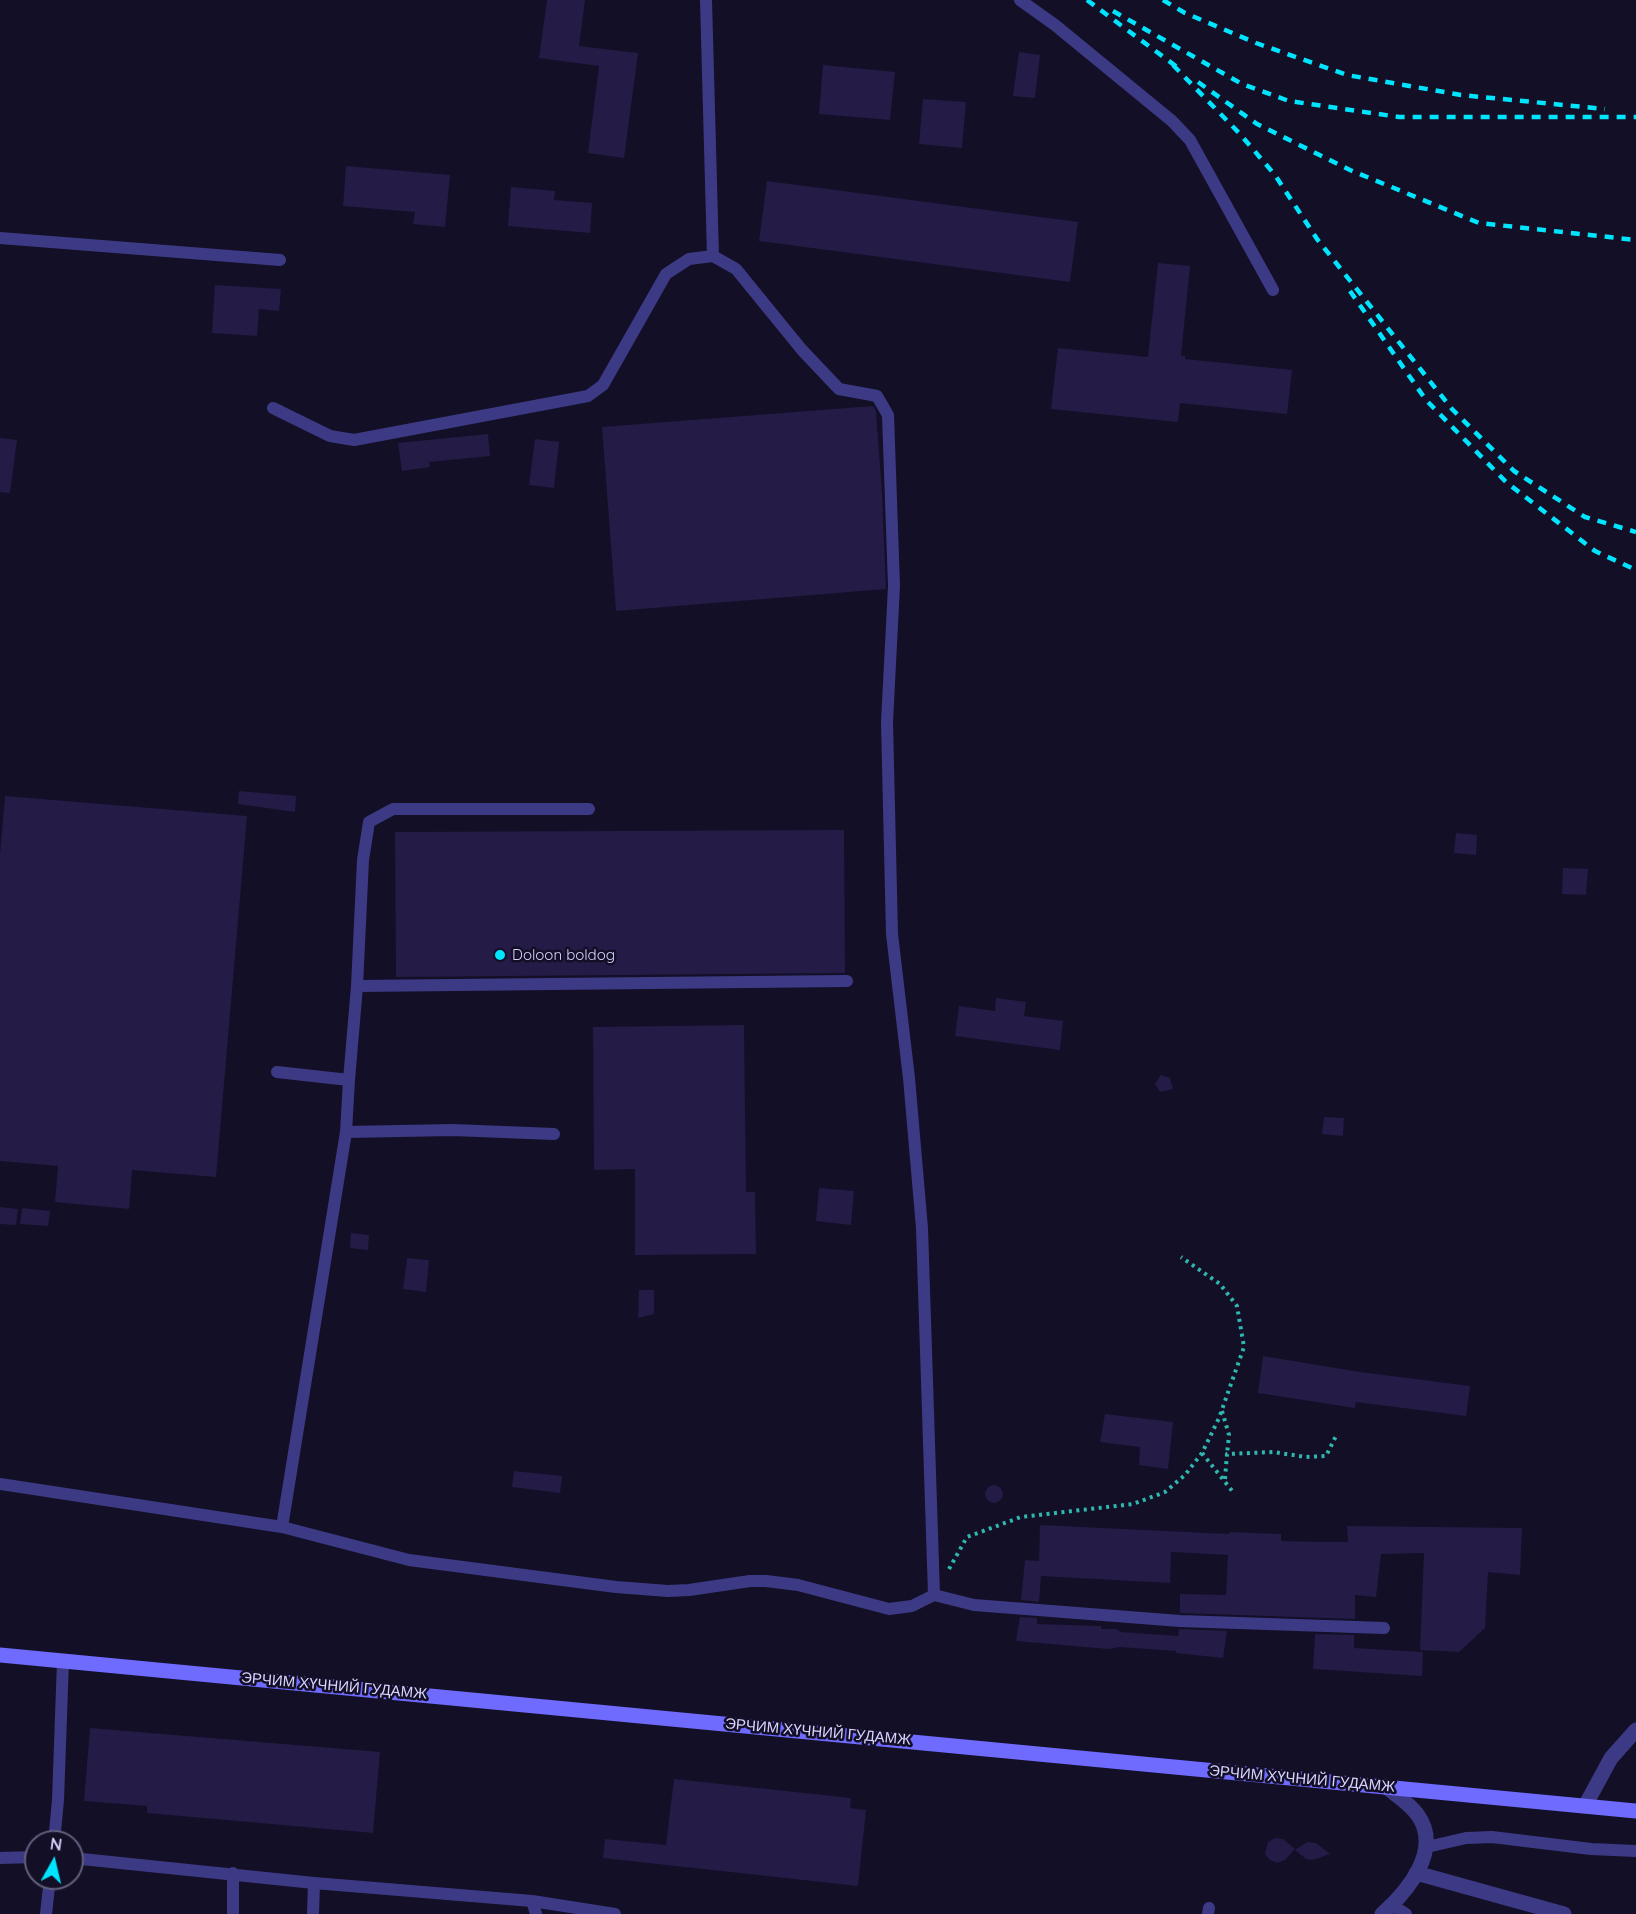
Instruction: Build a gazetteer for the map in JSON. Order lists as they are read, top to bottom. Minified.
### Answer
{"streets":{"main road":["ЭРЧИМ ХҮЧНИЙ ГУДАМЖ"]},"places":["Doloon boldog"],"north":"top"}
